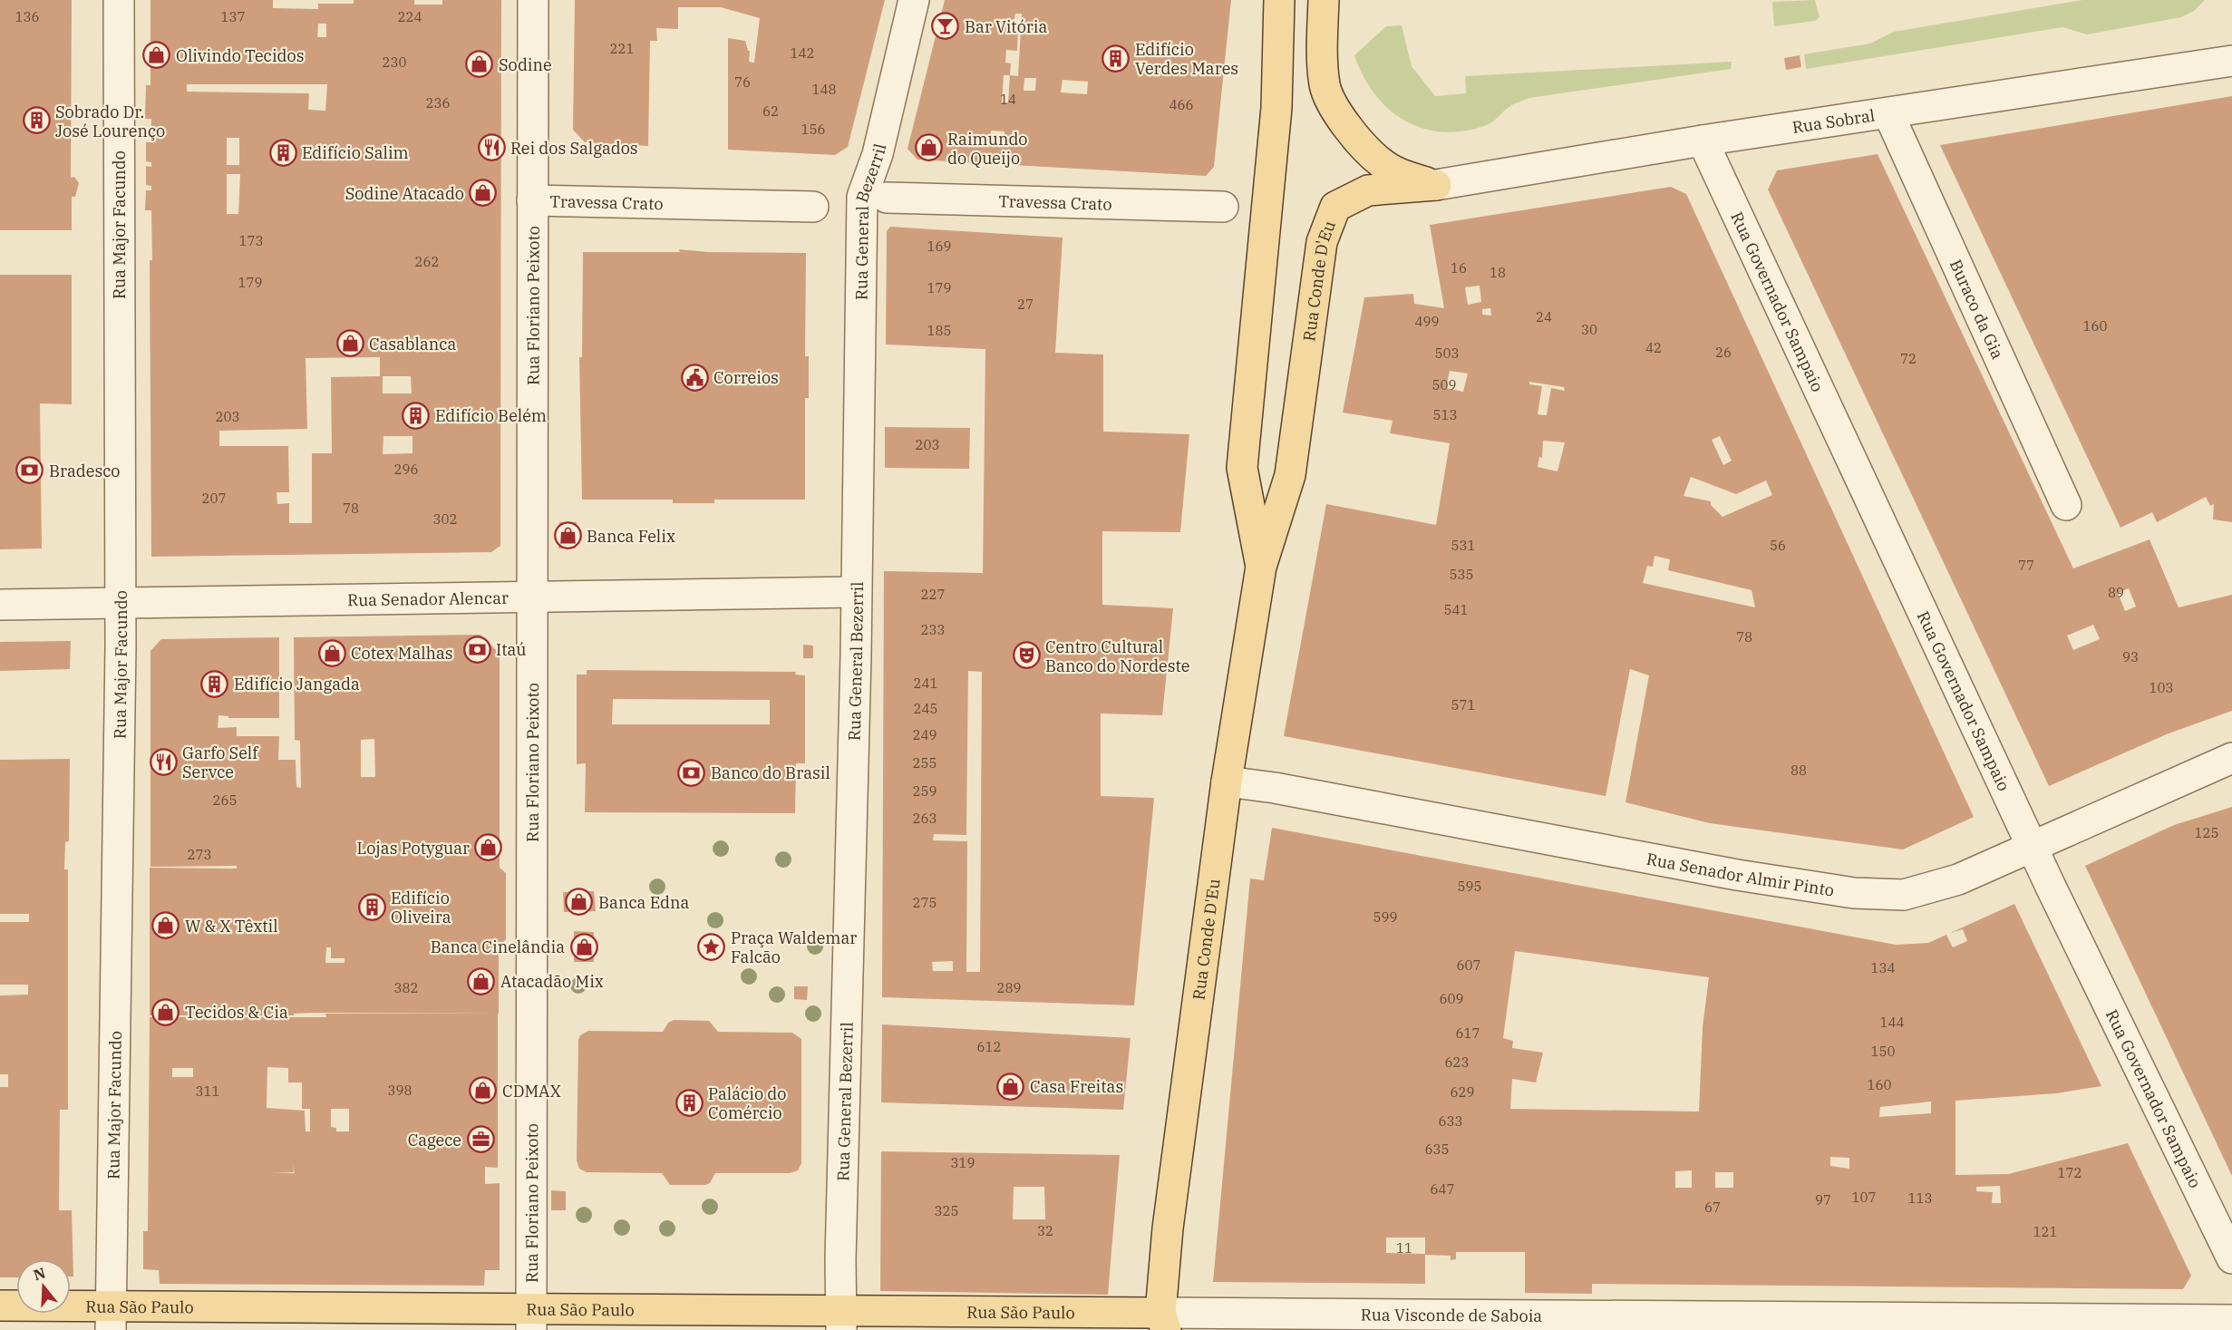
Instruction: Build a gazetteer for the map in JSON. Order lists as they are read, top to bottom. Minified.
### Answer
{"streets":{"main road":["Rua Conde D'Eu","Rua São Paulo"],"street":["Rua Sobral","Travessa Crato","Rua General Bezerril","Rua Major Facundo","Rua Governador Sampaio","Rua Floriano Peixoto","Buraco da Gia","Rua Senador Alencar","Rua Senador Almir Pinto","Rua Visconde de Saboia"]},"crossings":[["Rua Sobral","Rua Conde D'Eu"],["Rua Sobral","Rua Governador Sampaio"],["Rua Sobral","Buraco da Gia"],["Travessa Crato","Rua Floriano Peixoto"],["Rua General Bezerril","Rua Senador Alencar"],["Rua General Bezerril","Rua São Paulo"],["Rua Major Facundo","Rua Senador Alencar"],["Rua Major Facundo","Rua São Paulo"],["Rua Conde D'Eu","Rua Senador Almir Pinto"],["Rua Conde D'Eu","Rua São Paulo"],["Rua Conde D'Eu","Rua Visconde de Saboia"],["Rua Governador Sampaio","Rua Senador Almir Pinto"],["Rua Floriano Peixoto","Rua Senador Alencar"],["Rua Floriano Peixoto","Rua São Paulo"],["Rua São Paulo","Rua Visconde de Saboia"]],"places":{"bar":["Bar Vitória"],"shop":["Olivindo Tecidos","Sodine","Raimundo do Queijo","Sodine Atacado","Casablanca","Banca Felix","Cotex Malhas","Lojas Potyguar","Banca Edna","W & X Têxtil","Banca Cinelândia","Atacadão Mix","Tecidos & Cia","Casa Freitas","CDMAX"],"building":["Edifício Verdes Mares","Sobrado Dr. José Lourenço","Edifício Salim","Edifício Belém","Edifício Jangada","Edifício Oliveira","Palácio do Comércio"],"restaurant":["Rei dos Salgados","Garfo Self Servce"],"public building":["Correios"],"bank":["Bradesco","Itaú","Banco do Brasil"],"theatre":["Centro Cultural Banco do Nordeste"],"place":["Praça Waldemar Falcão"],"office":["Cagece"]},"house_numbers":["136","137","224","221","142","230","76","148","14","236","466","62","156","173","169","262","16","18","179","179","27","24","499","160","30","185","42","26","503","72","509","513","203","203","296","207","78","302","531","56","77","535","89","227","541","233","78","93","241","103","571","245","249","255","88","259","265","263","125","273","595","275","599","607","134","382","289","609","144","617","612","150","623","160","398","311","629","633","635","319","172","647","107","113","97","67","325","32","121","11"],"north":"top"}
